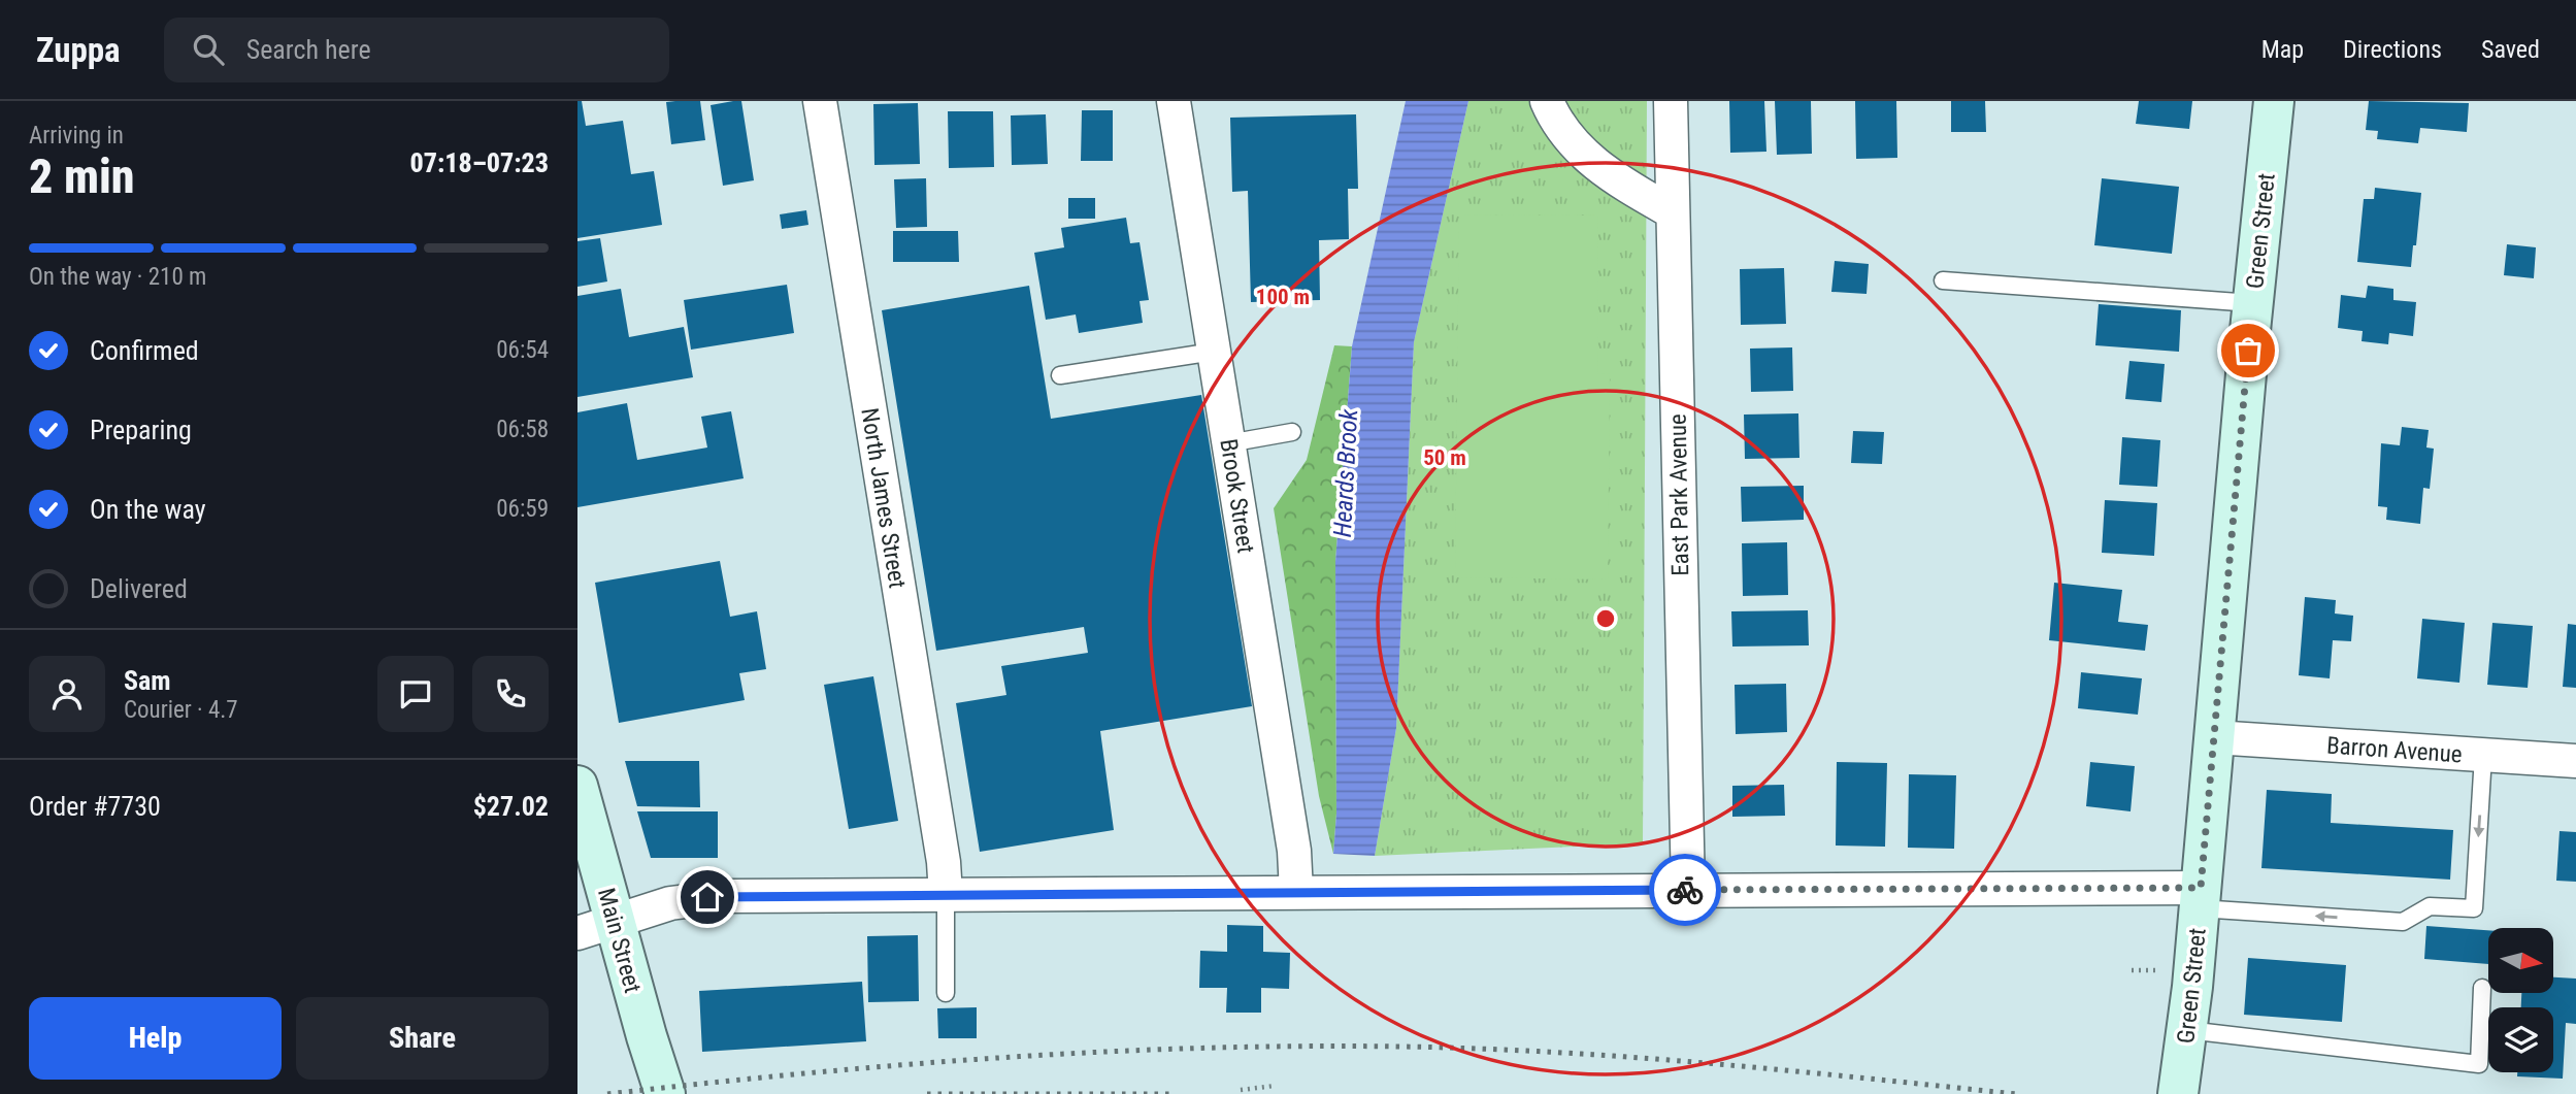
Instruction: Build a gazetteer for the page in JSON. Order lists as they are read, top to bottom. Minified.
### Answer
{"streets":{"street":["Green Street","East Park Avenue","Brook Street","North James Street","Barron Avenue","Main Street"]},"crossings":[["Green Street","Barron Avenue"]],"water":["Heards Brook"],"north":"right","page":{"header":"Zuppa","search":"Search here","nav":["Map","Directions","Saved"],"heading":["2 min","Arriving in","07:18–07:23"],"panel":["Sam","Courier · 4.7","Order #7730","$27.02"],"bar":"On the way · 210 m","list":[["Confirmed","06:54"],["Preparing","06:58"],["On the way","06:59"],"Delivered"],"buttons":["Help","Share"]},"rings":["100 m","50 m"]}
